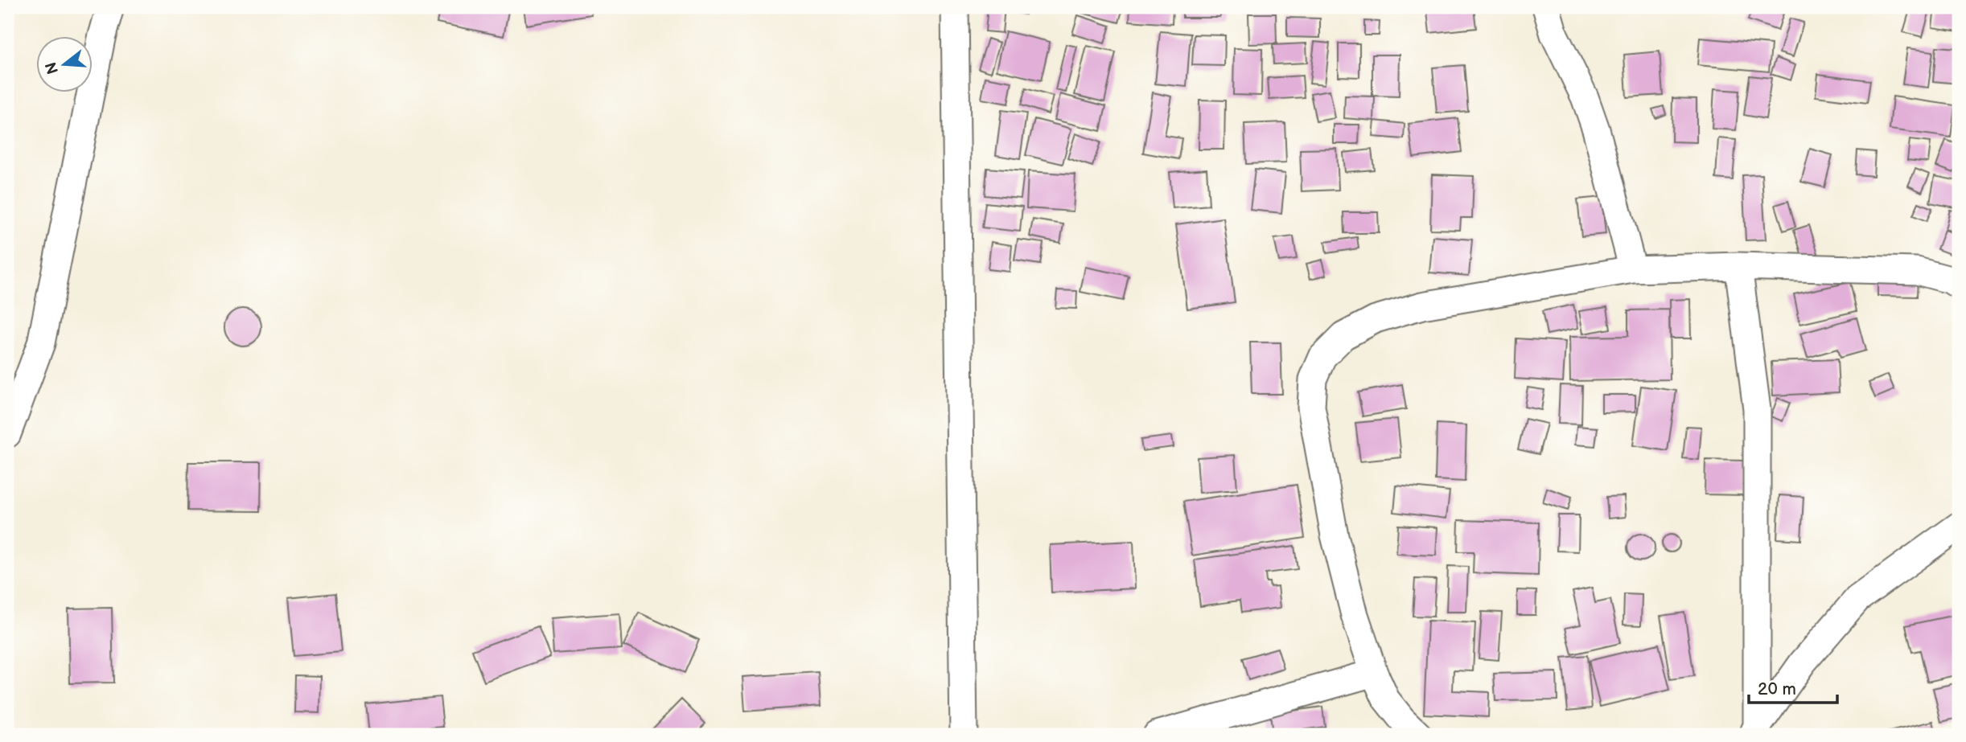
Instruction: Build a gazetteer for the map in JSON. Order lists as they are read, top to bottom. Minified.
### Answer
{"scale_bar":"20 m","north":"left"}
